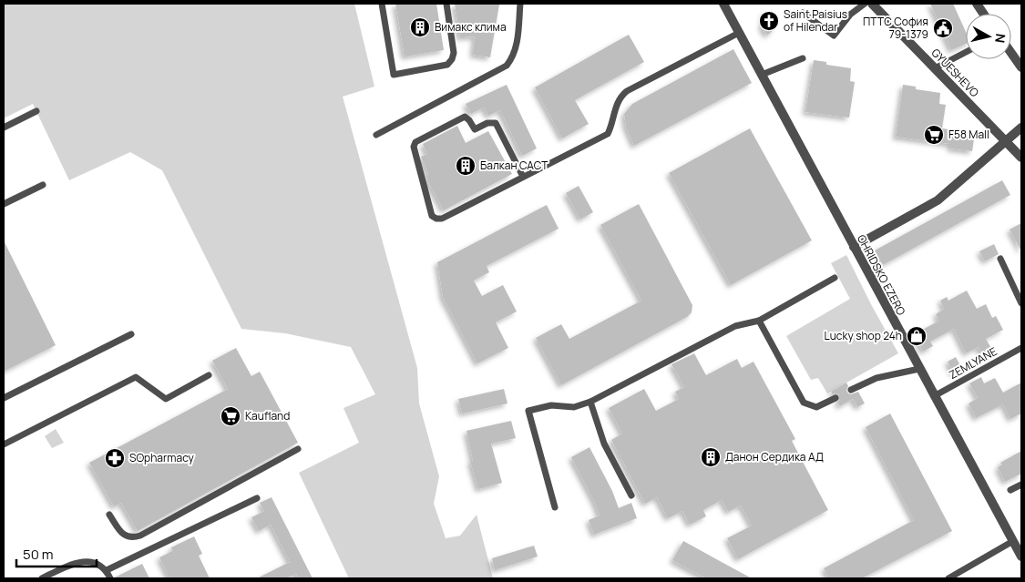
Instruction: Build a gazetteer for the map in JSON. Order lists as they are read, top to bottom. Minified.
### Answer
{"streets":{"street":["GYUESHEVO","OHRIDSKO EZERO"],"lane":["ZEMLYANE"]},"crossings":[["OHRIDSKO EZERO","ZEMLYANE"]],"places":{"church":["Saint Paisius of Hilendar"],"building":["Вимакс клима","Балкан САСТ","Данон Сердика АД"],"public building":["ПТТС София 79-1379"],"supermarket":["F58 Mall","Kaufland"],"shop":["Lucky shop 24h"],"pharmacy":["SOpharmacy"]},"scale_bar":"50 m","north":"right"}
